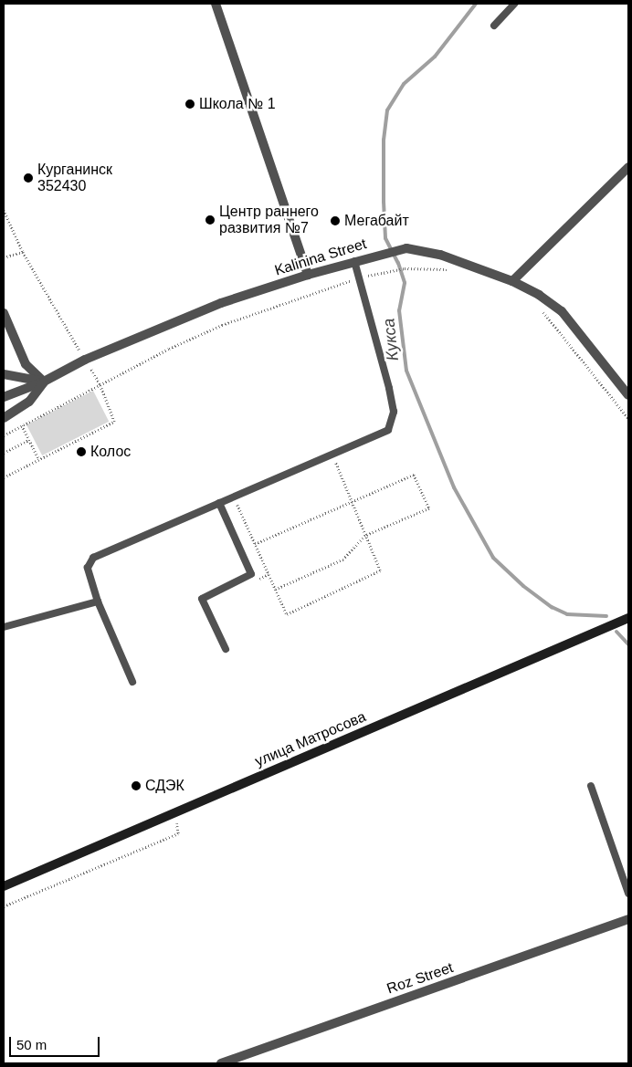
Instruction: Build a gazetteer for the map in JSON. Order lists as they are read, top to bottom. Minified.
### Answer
{"streets":{"street":["Kalinina Street","улица Матросова","Roz Street"]},"water":["Кукса"],"places":["Школа № 1","Курганинск 352430","Центр раннего развития №7","Мегабайт","Колос","СДЭК"],"scale_bar":"50 m"}
